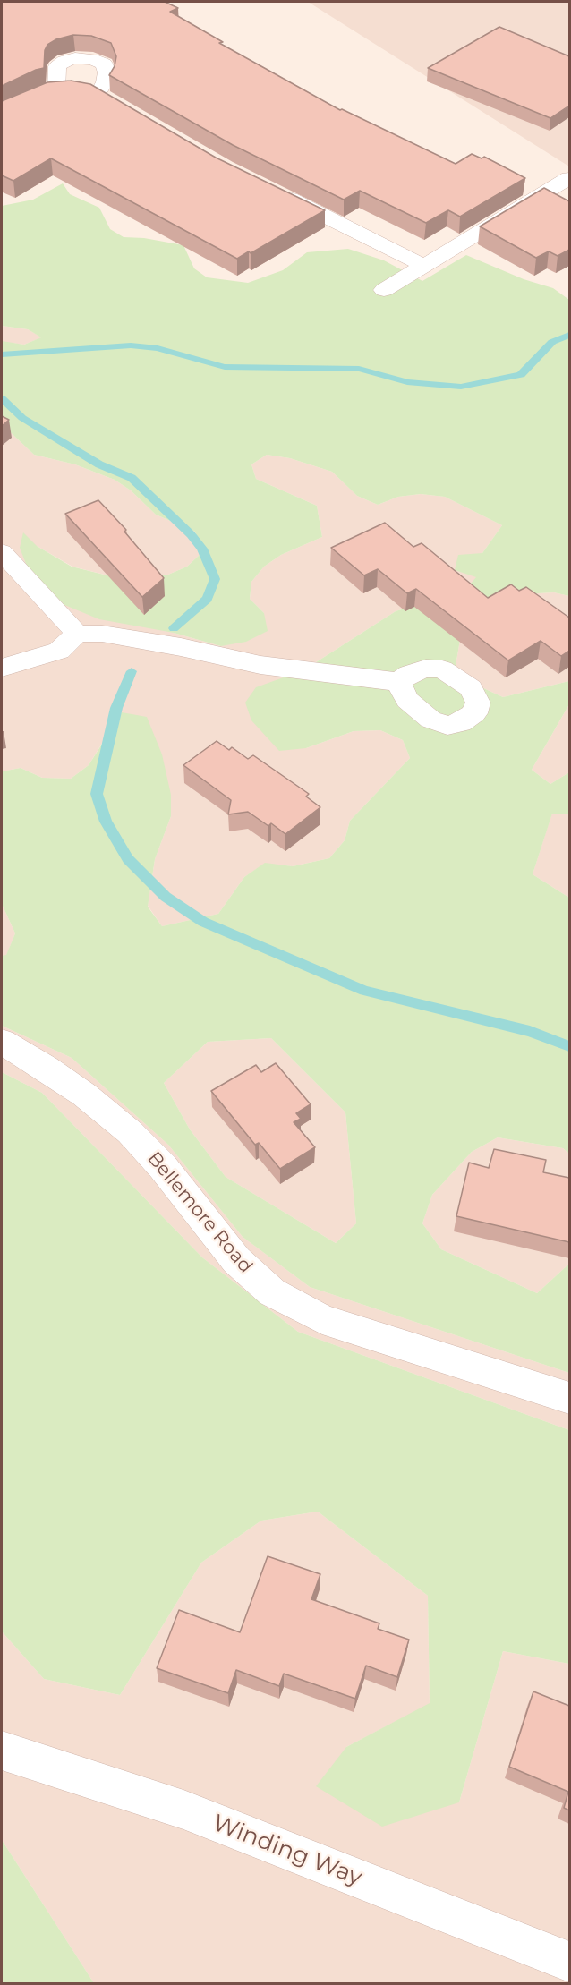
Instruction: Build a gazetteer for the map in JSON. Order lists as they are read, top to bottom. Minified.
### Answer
{"streets":{"street":["Bellemore Road","Winding Way"]}}
